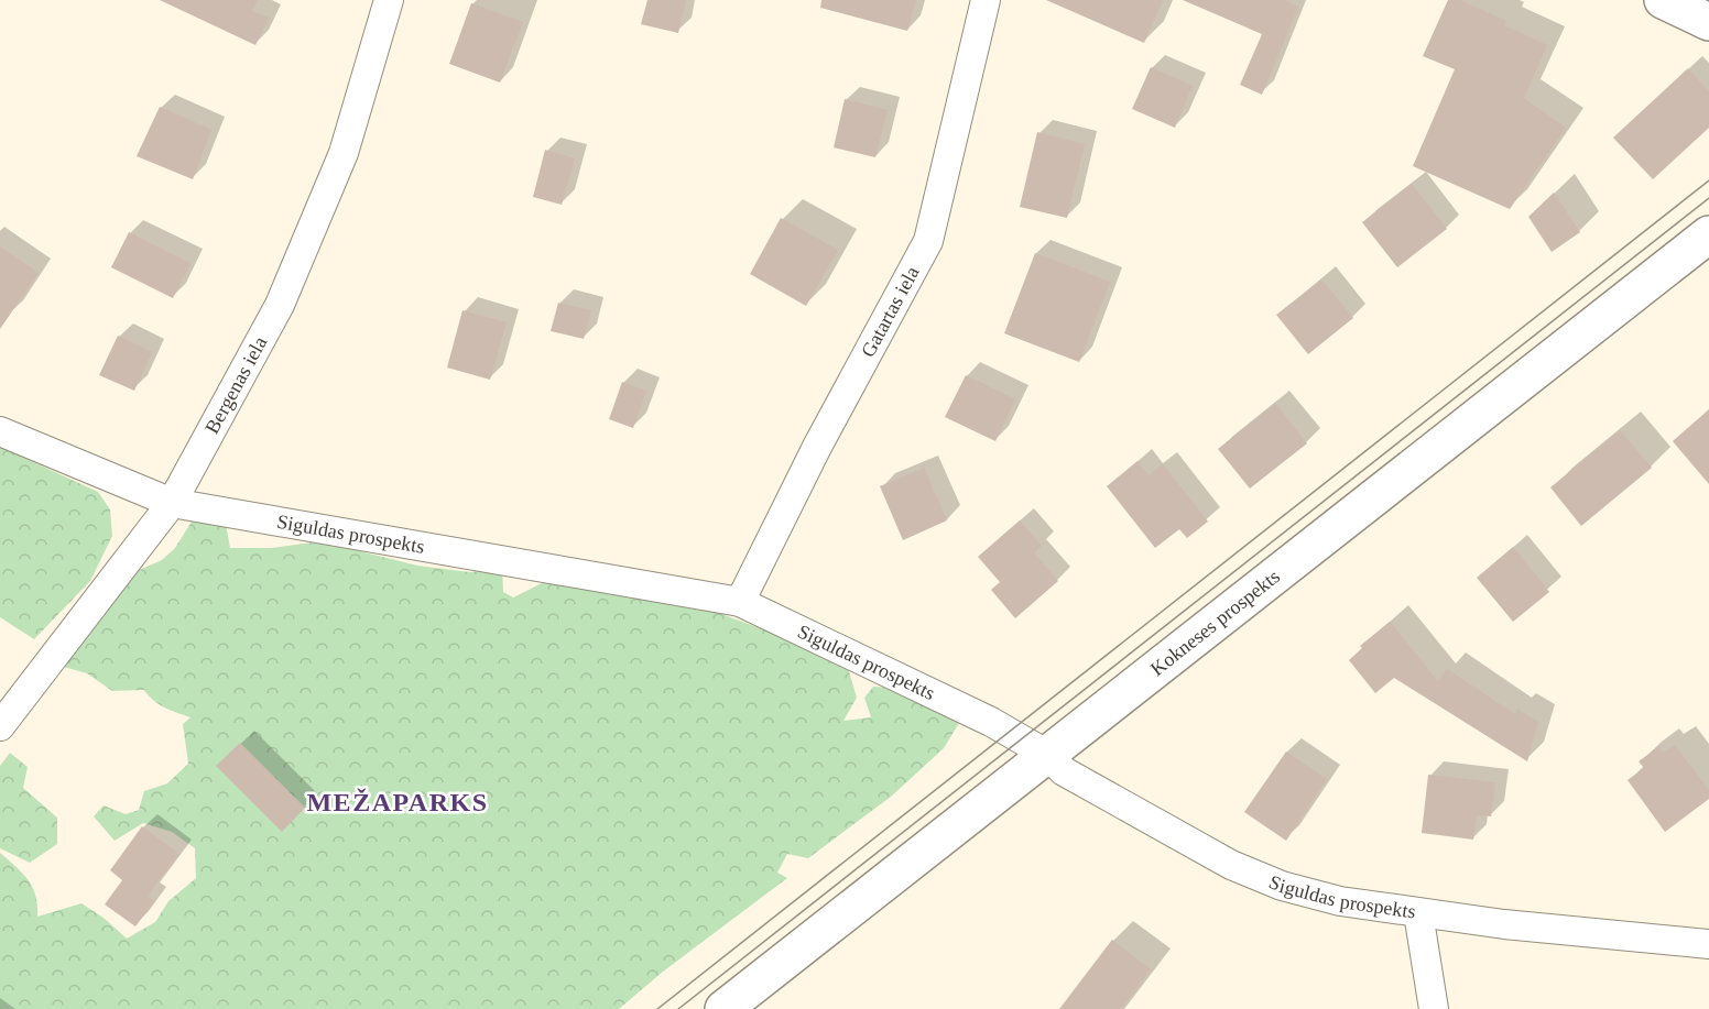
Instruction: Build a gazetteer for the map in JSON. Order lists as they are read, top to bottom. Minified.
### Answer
{"streets":{"street":["Gatartas iela","Bergenas iela","Siguldas prospekts","Kokneses prospekts"]},"crossings":[["Gatartas iela","Siguldas prospekts"],["Bergenas iela","Siguldas prospekts"],["Siguldas prospekts","Kokneses prospekts"]],"districts":["MEŽAPARKS"]}
